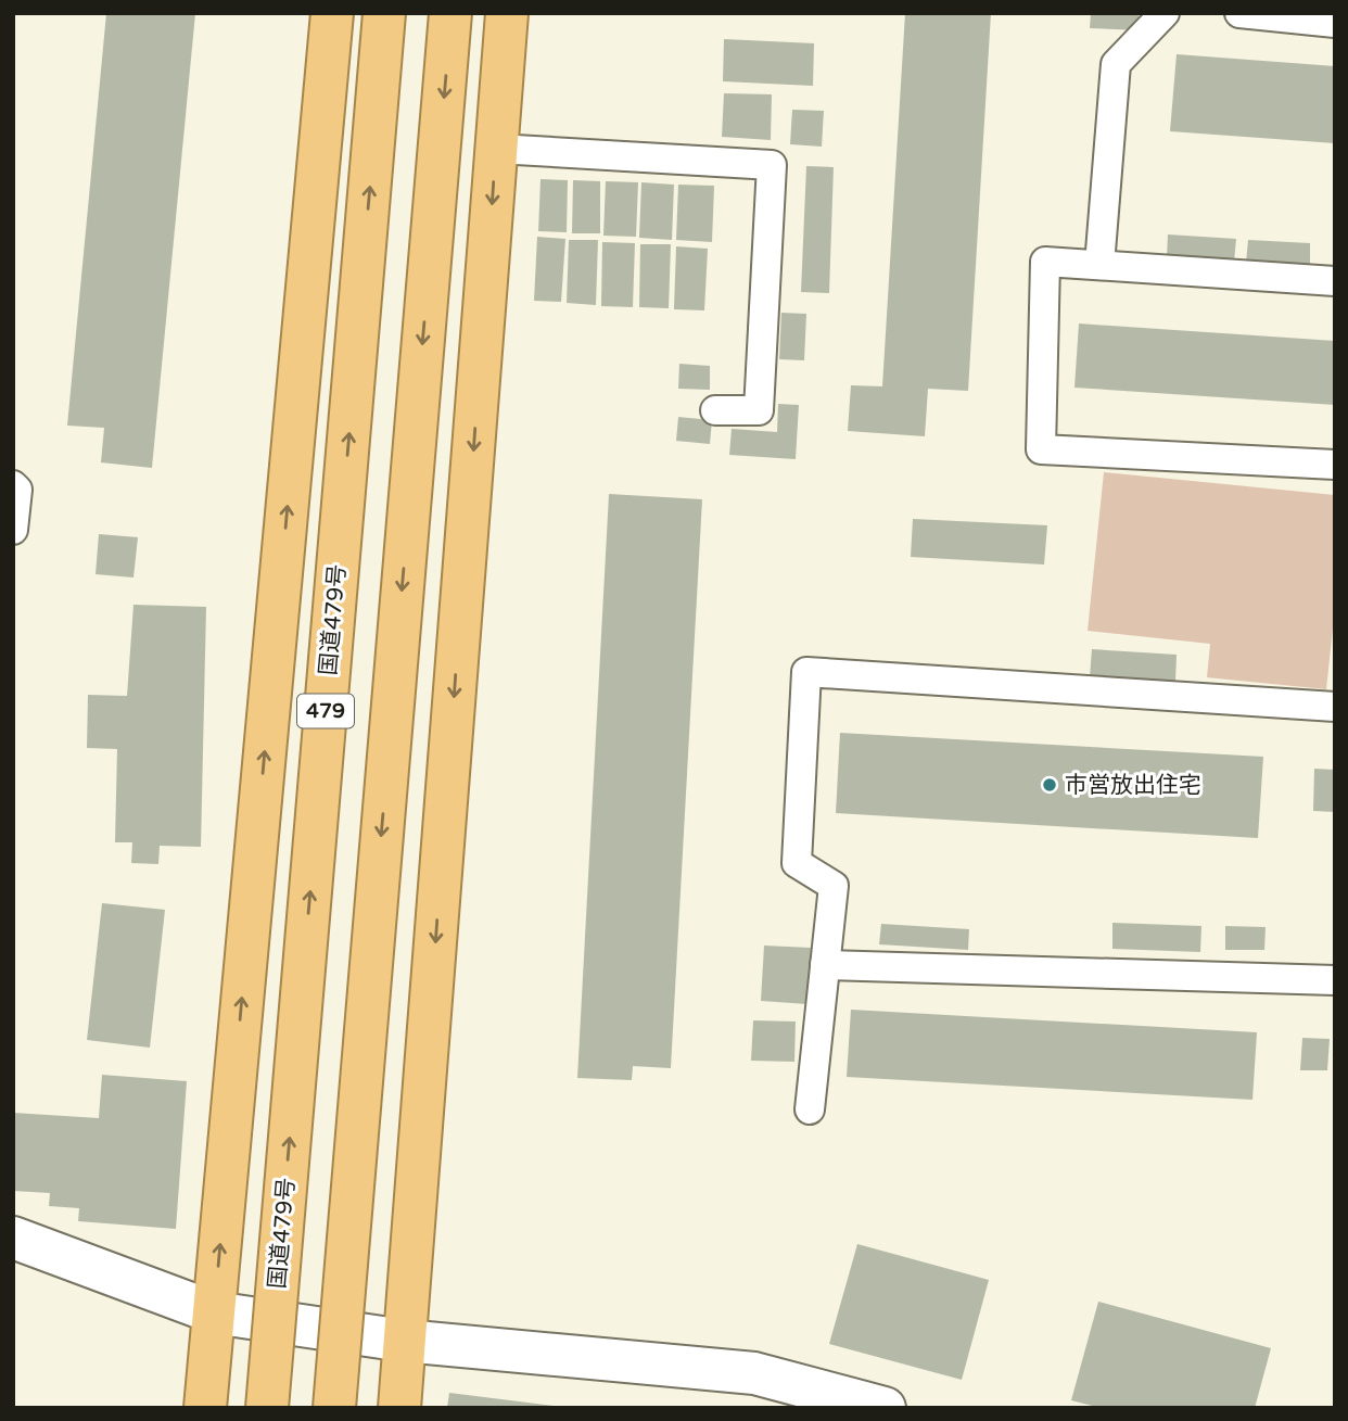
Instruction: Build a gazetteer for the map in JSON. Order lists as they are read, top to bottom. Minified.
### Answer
{"streets":{"highway":["国道479号","479"]},"places":["市営放出住宅"]}
